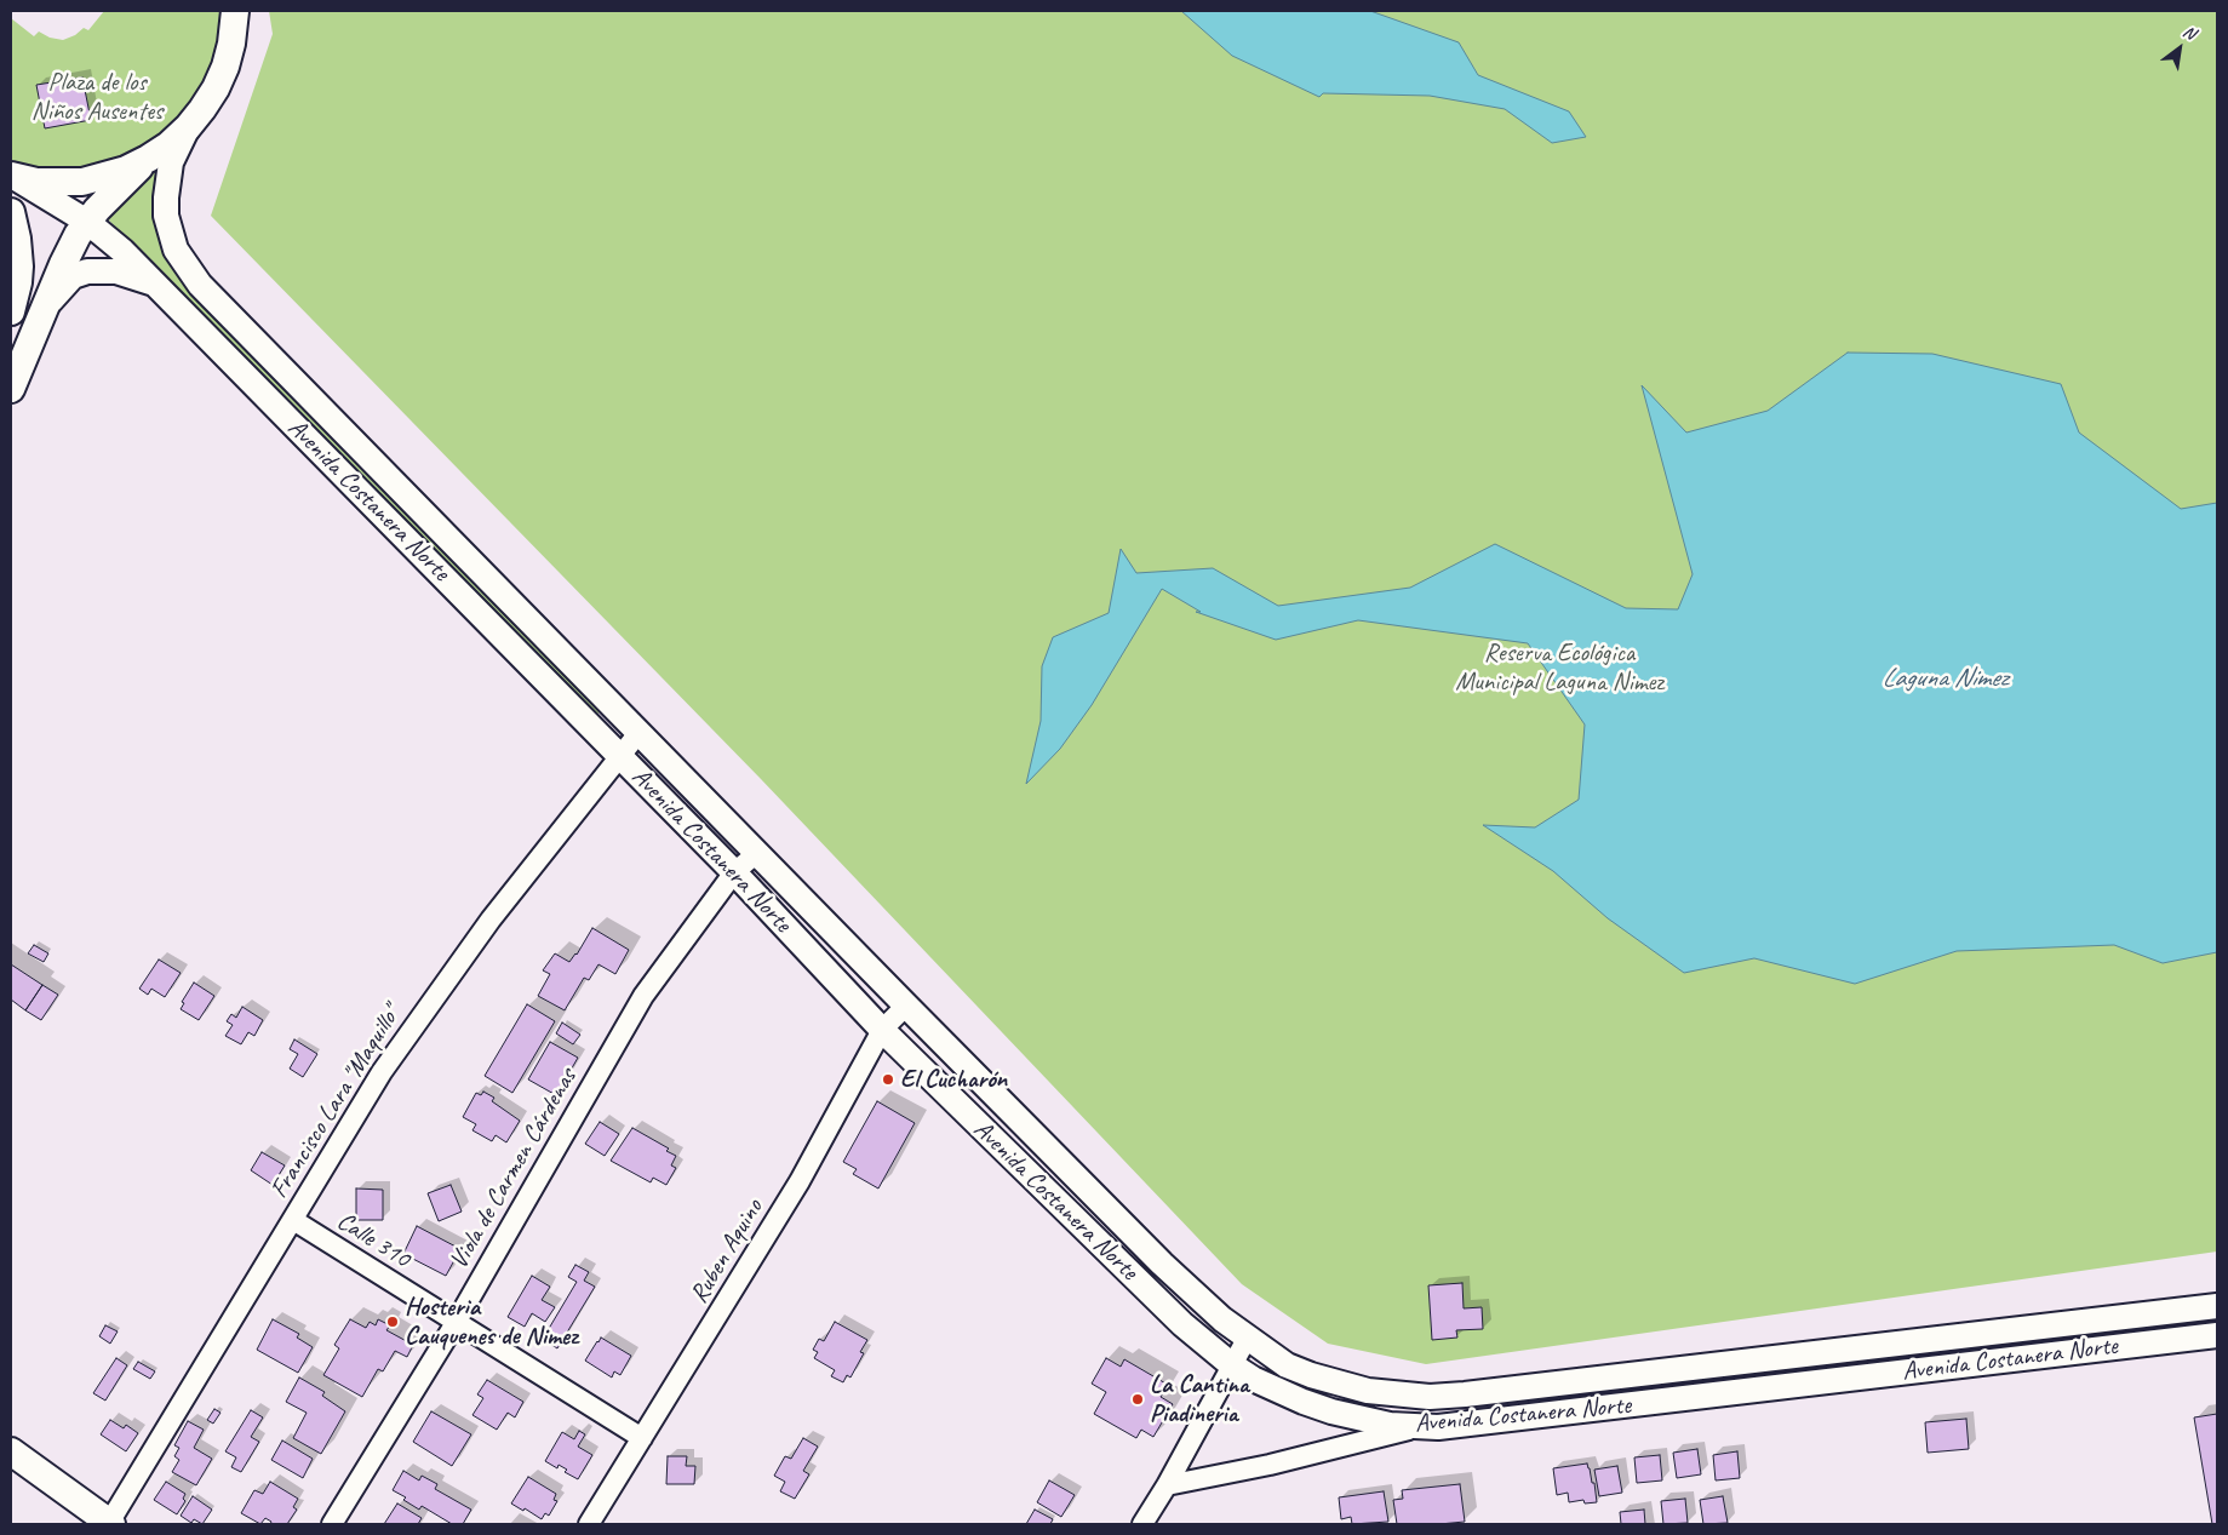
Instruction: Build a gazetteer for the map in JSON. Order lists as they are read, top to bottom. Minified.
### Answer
{"streets":{"street":["Avenida Costanera Norte","Francisco Lara \"Maquillo\"","Viola de Carmen Cárdenas","Calle 310","Ruben Aquino"]},"crossings":[["Avenida Costanera Norte","Francisco Lara \"Maquillo\""],["Avenida Costanera Norte","Viola de Carmen Cárdenas"],["Avenida Costanera Norte","Ruben Aquino"],["Francisco Lara \"Maquillo\"","Calle 310"],["Viola de Carmen Cárdenas","Calle 310"],["Calle 310","Ruben Aquino"]],"water":["Laguna Nimez"],"parks":["Plaza de los Niños Ausentes","Reserva Ecológica Municipal Laguna Nimez"],"places":["El Cucharón","Hosteria Cauquenes de Nimez","La Cantina Piadineria"],"north":"top right"}
